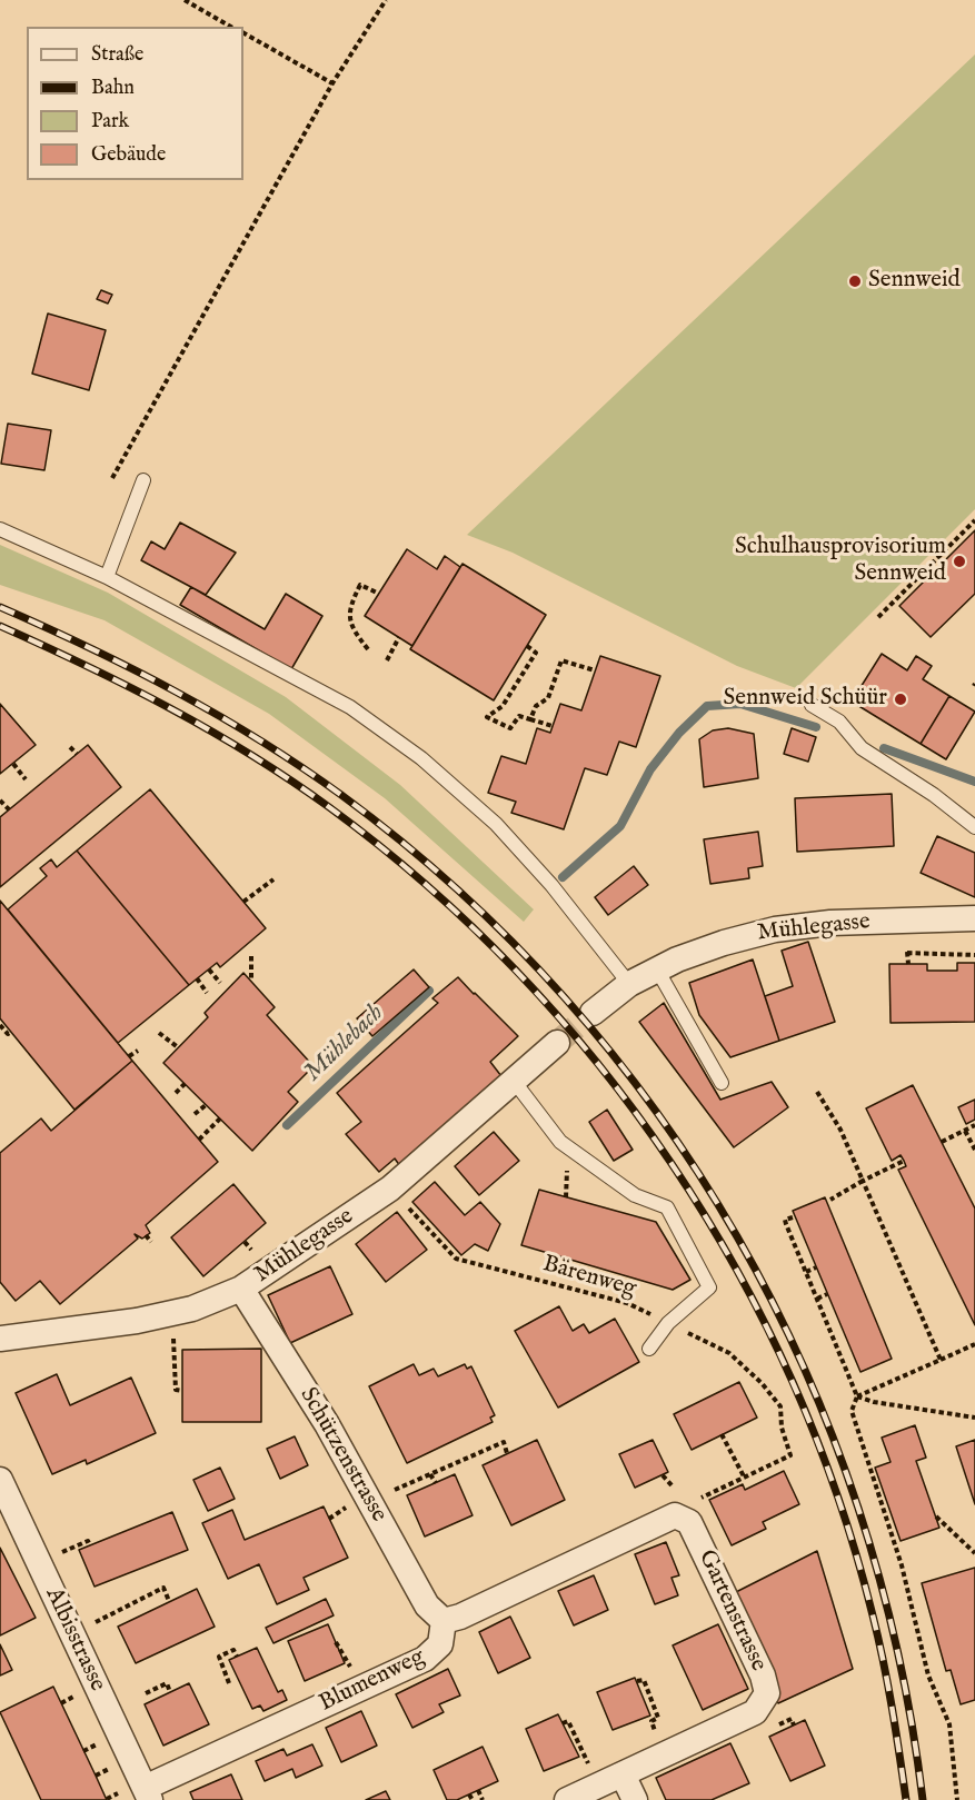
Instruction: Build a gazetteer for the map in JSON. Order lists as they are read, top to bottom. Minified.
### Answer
{"streets":{"street":["Mühlegasse","Schützenstrasse","Gartenstrasse","Albisstrasse","Blumenweg"],"path":["Bärenweg"]},"crossings":[["Mühlegasse","Bärenweg"],["Mühlegasse","Schützenstrasse"],["Schützenstrasse","Blumenweg"],["Gartenstrasse","Blumenweg"],["Albisstrasse","Blumenweg"]],"water":["Mühlebach"],"places":["Sennweid","Schulhausprovisorium Sennweid","Sennweid Schüür"],"legend":["Straße","Bahn","Park","Gebäude"]}
